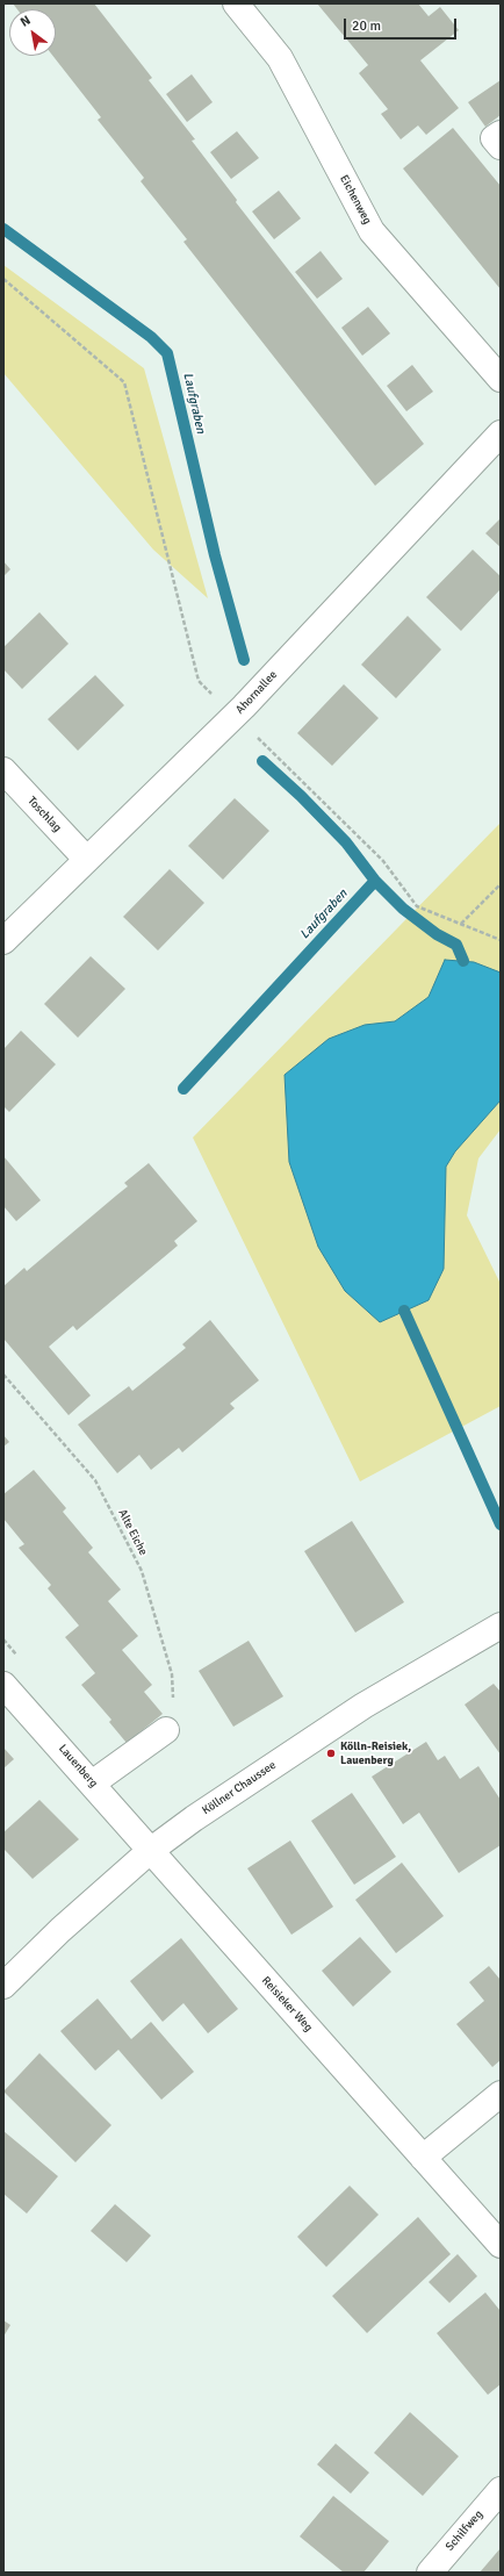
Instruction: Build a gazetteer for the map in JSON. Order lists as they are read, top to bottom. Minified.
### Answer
{"streets":{"street":["Eichenweg","Ahornallee","Toschlag","Lauenberg","Köllner Chaussee","Reisieker Weg","Schilfweg"],"path":["Alte Eiche"]},"crossings":[["Ahornallee","Toschlag"],["Lauenberg","Köllner Chaussee"],["Lauenberg","Reisieker Weg"],["Köllner Chaussee","Reisieker Weg"]],"water":["Laufgraben"],"places":["Kölln-Reisiek, Lauenberg"],"scale_bar":"20 m","north":"top left"}
